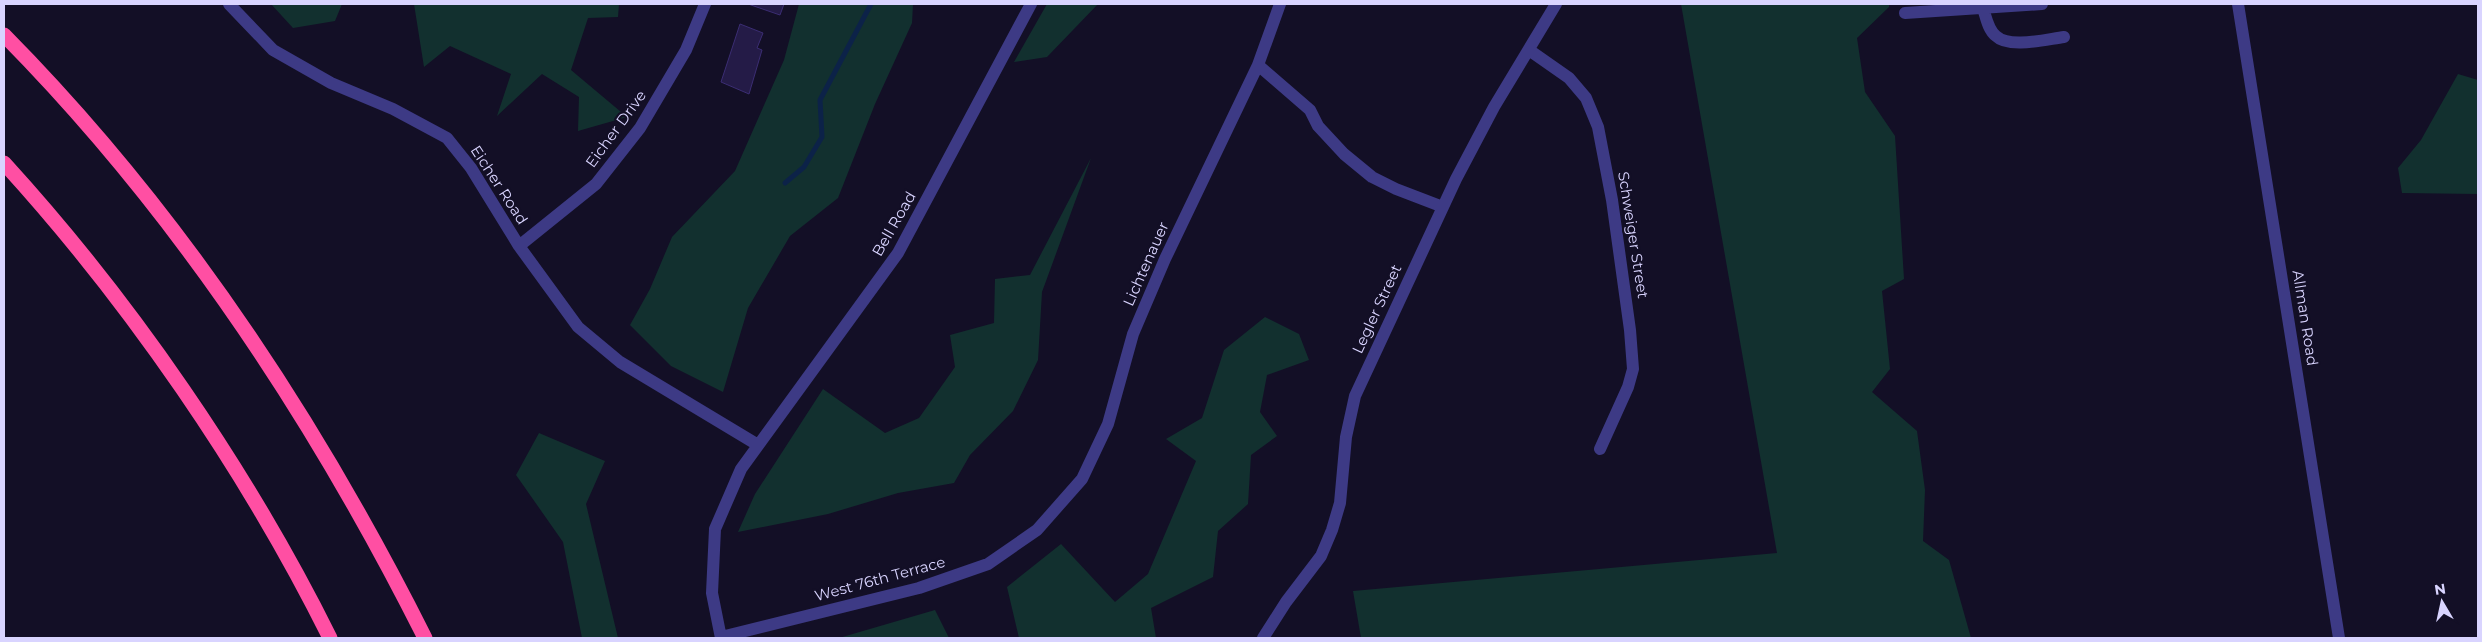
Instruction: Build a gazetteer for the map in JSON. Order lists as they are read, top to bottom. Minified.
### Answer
{"streets":{"street":["Eicher Drive","Eicher Road","Bell Road","Schweiger Street","Lichtenauer","Legler Street","Allman Road","West 76th Terrace"]},"crossings":[["Eicher Drive","Eicher Road"],["Eicher Road","Bell Road"],["Bell Road","West 76th Terrace"],["Schweiger Street","Legler Street"],["Lichtenauer","West 76th Terrace"]],"north":"top"}
